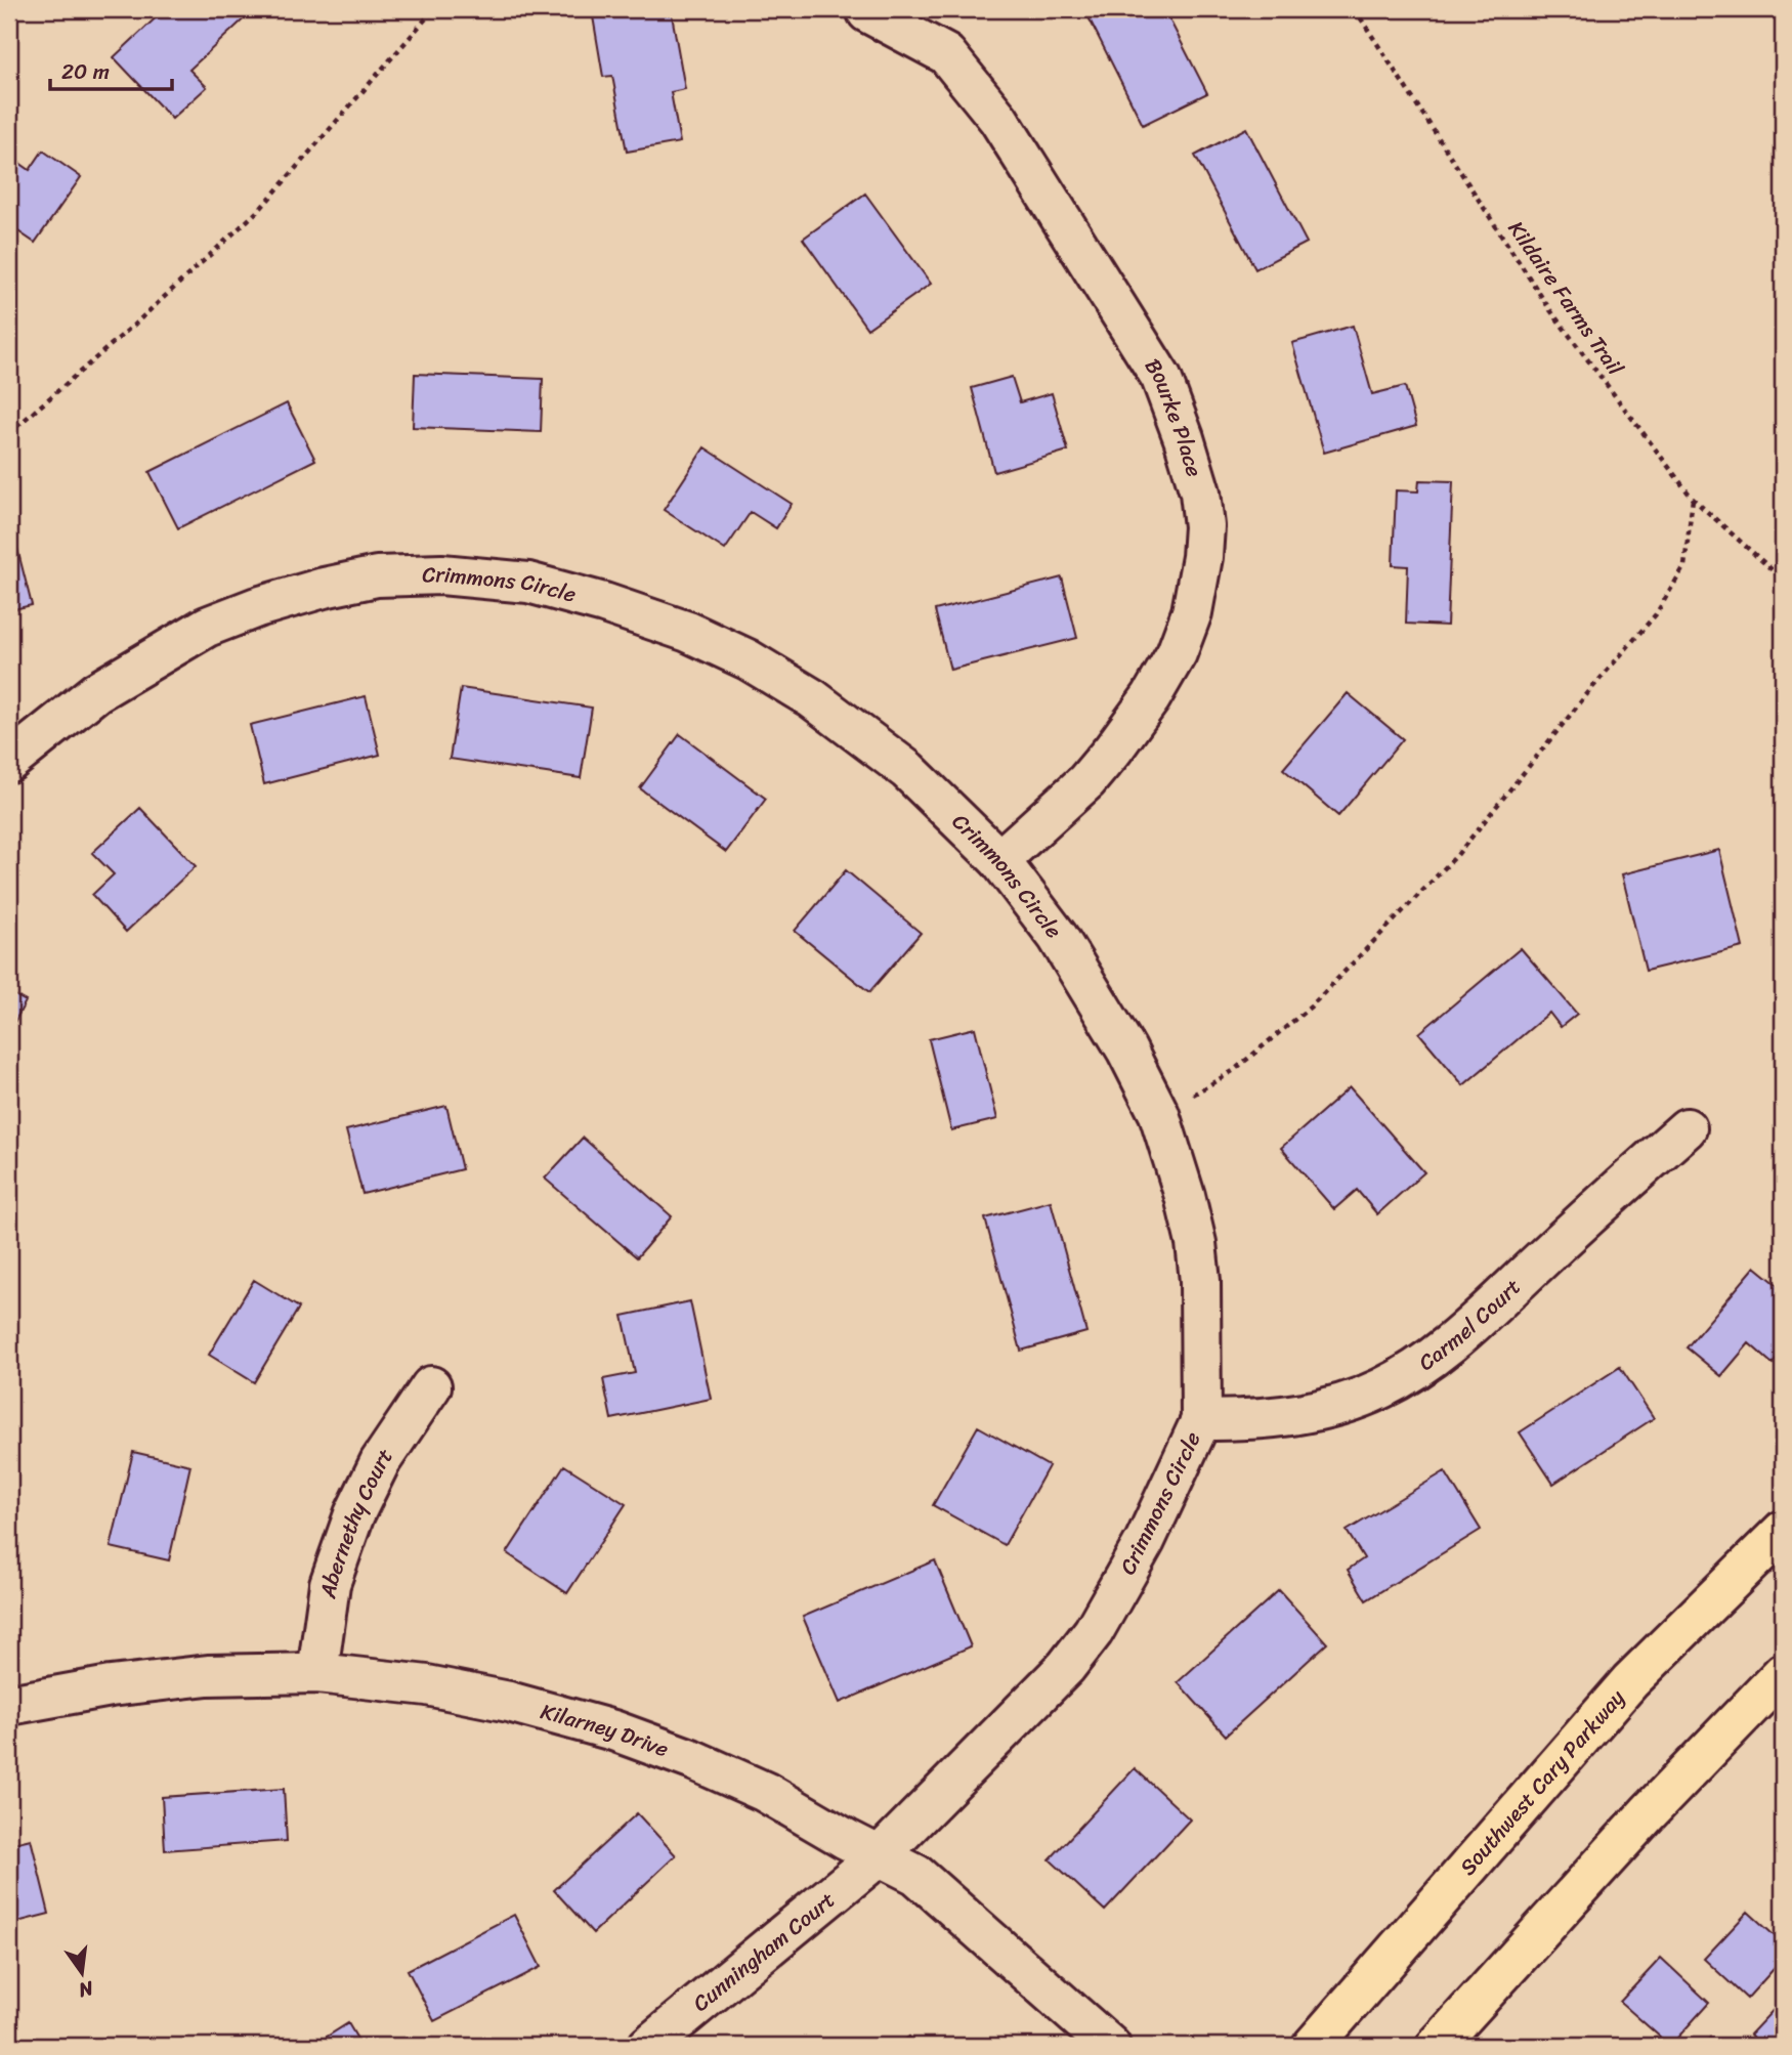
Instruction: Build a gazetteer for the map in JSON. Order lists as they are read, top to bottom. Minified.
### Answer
{"streets":{"main road":["Southwest Cary Parkway"],"street":["Bourke Place","Crimmons Circle","Carmel Court","Abernethy Court","Kilarney Drive","Cunningham Court"],"path":["Kildaire Farms Trail"]},"crossings":[["Bourke Place","Crimmons Circle"],["Crimmons Circle","Carmel Court"],["Crimmons Circle","Kilarney Drive"],["Crimmons Circle","Cunningham Court"],["Abernethy Court","Kilarney Drive"],["Kilarney Drive","Cunningham Court"]],"scale_bar":"20 m","north":"bottom"}
